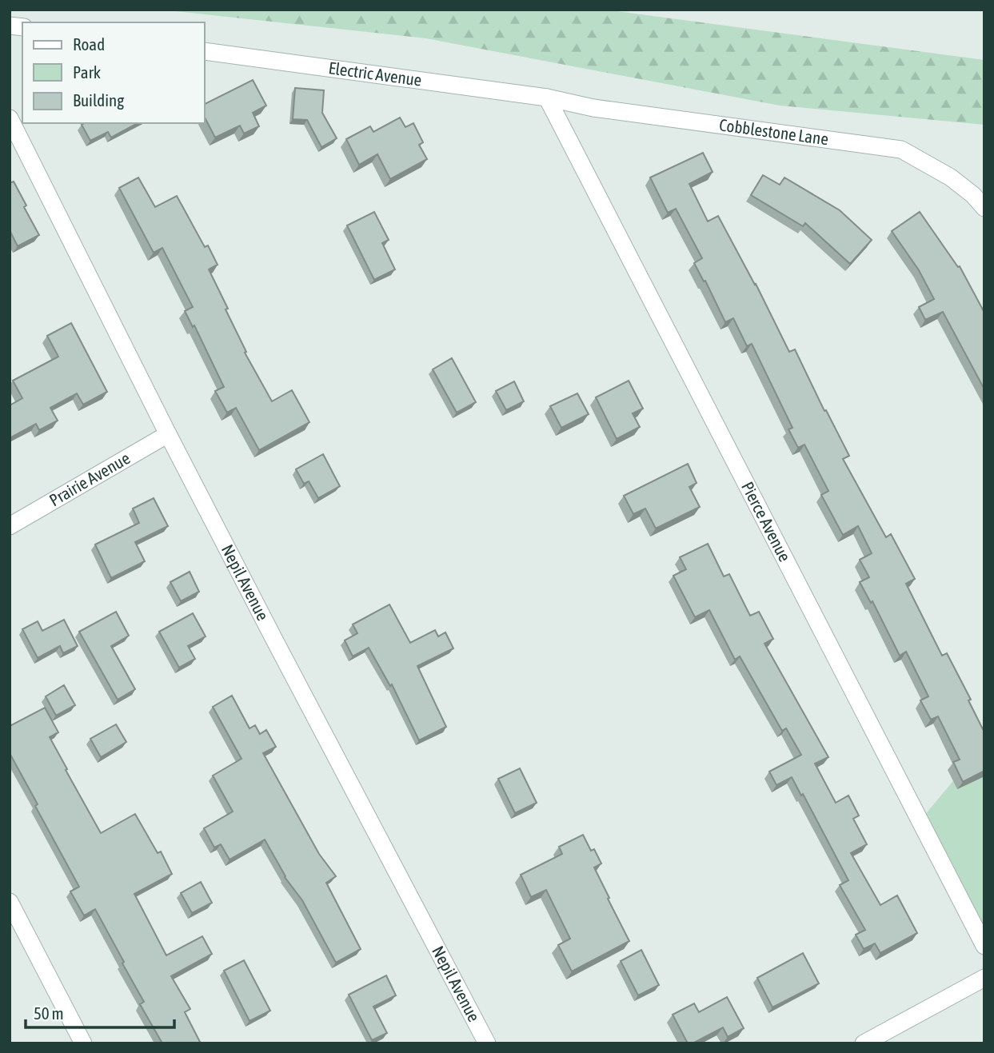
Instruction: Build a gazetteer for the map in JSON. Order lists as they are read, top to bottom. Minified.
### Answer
{"streets":{"street":["Electric Avenue","Cobblestone Lane","Prairie Avenue","Pierce Avenue","Nepil Avenue"]},"crossings":[["Electric Avenue","Cobblestone Lane"],["Electric Avenue","Pierce Avenue"],["Cobblestone Lane","Pierce Avenue"],["Prairie Avenue","Nepil Avenue"]],"legend":["Road","Park","Building"],"scale_bar":"50 m"}
